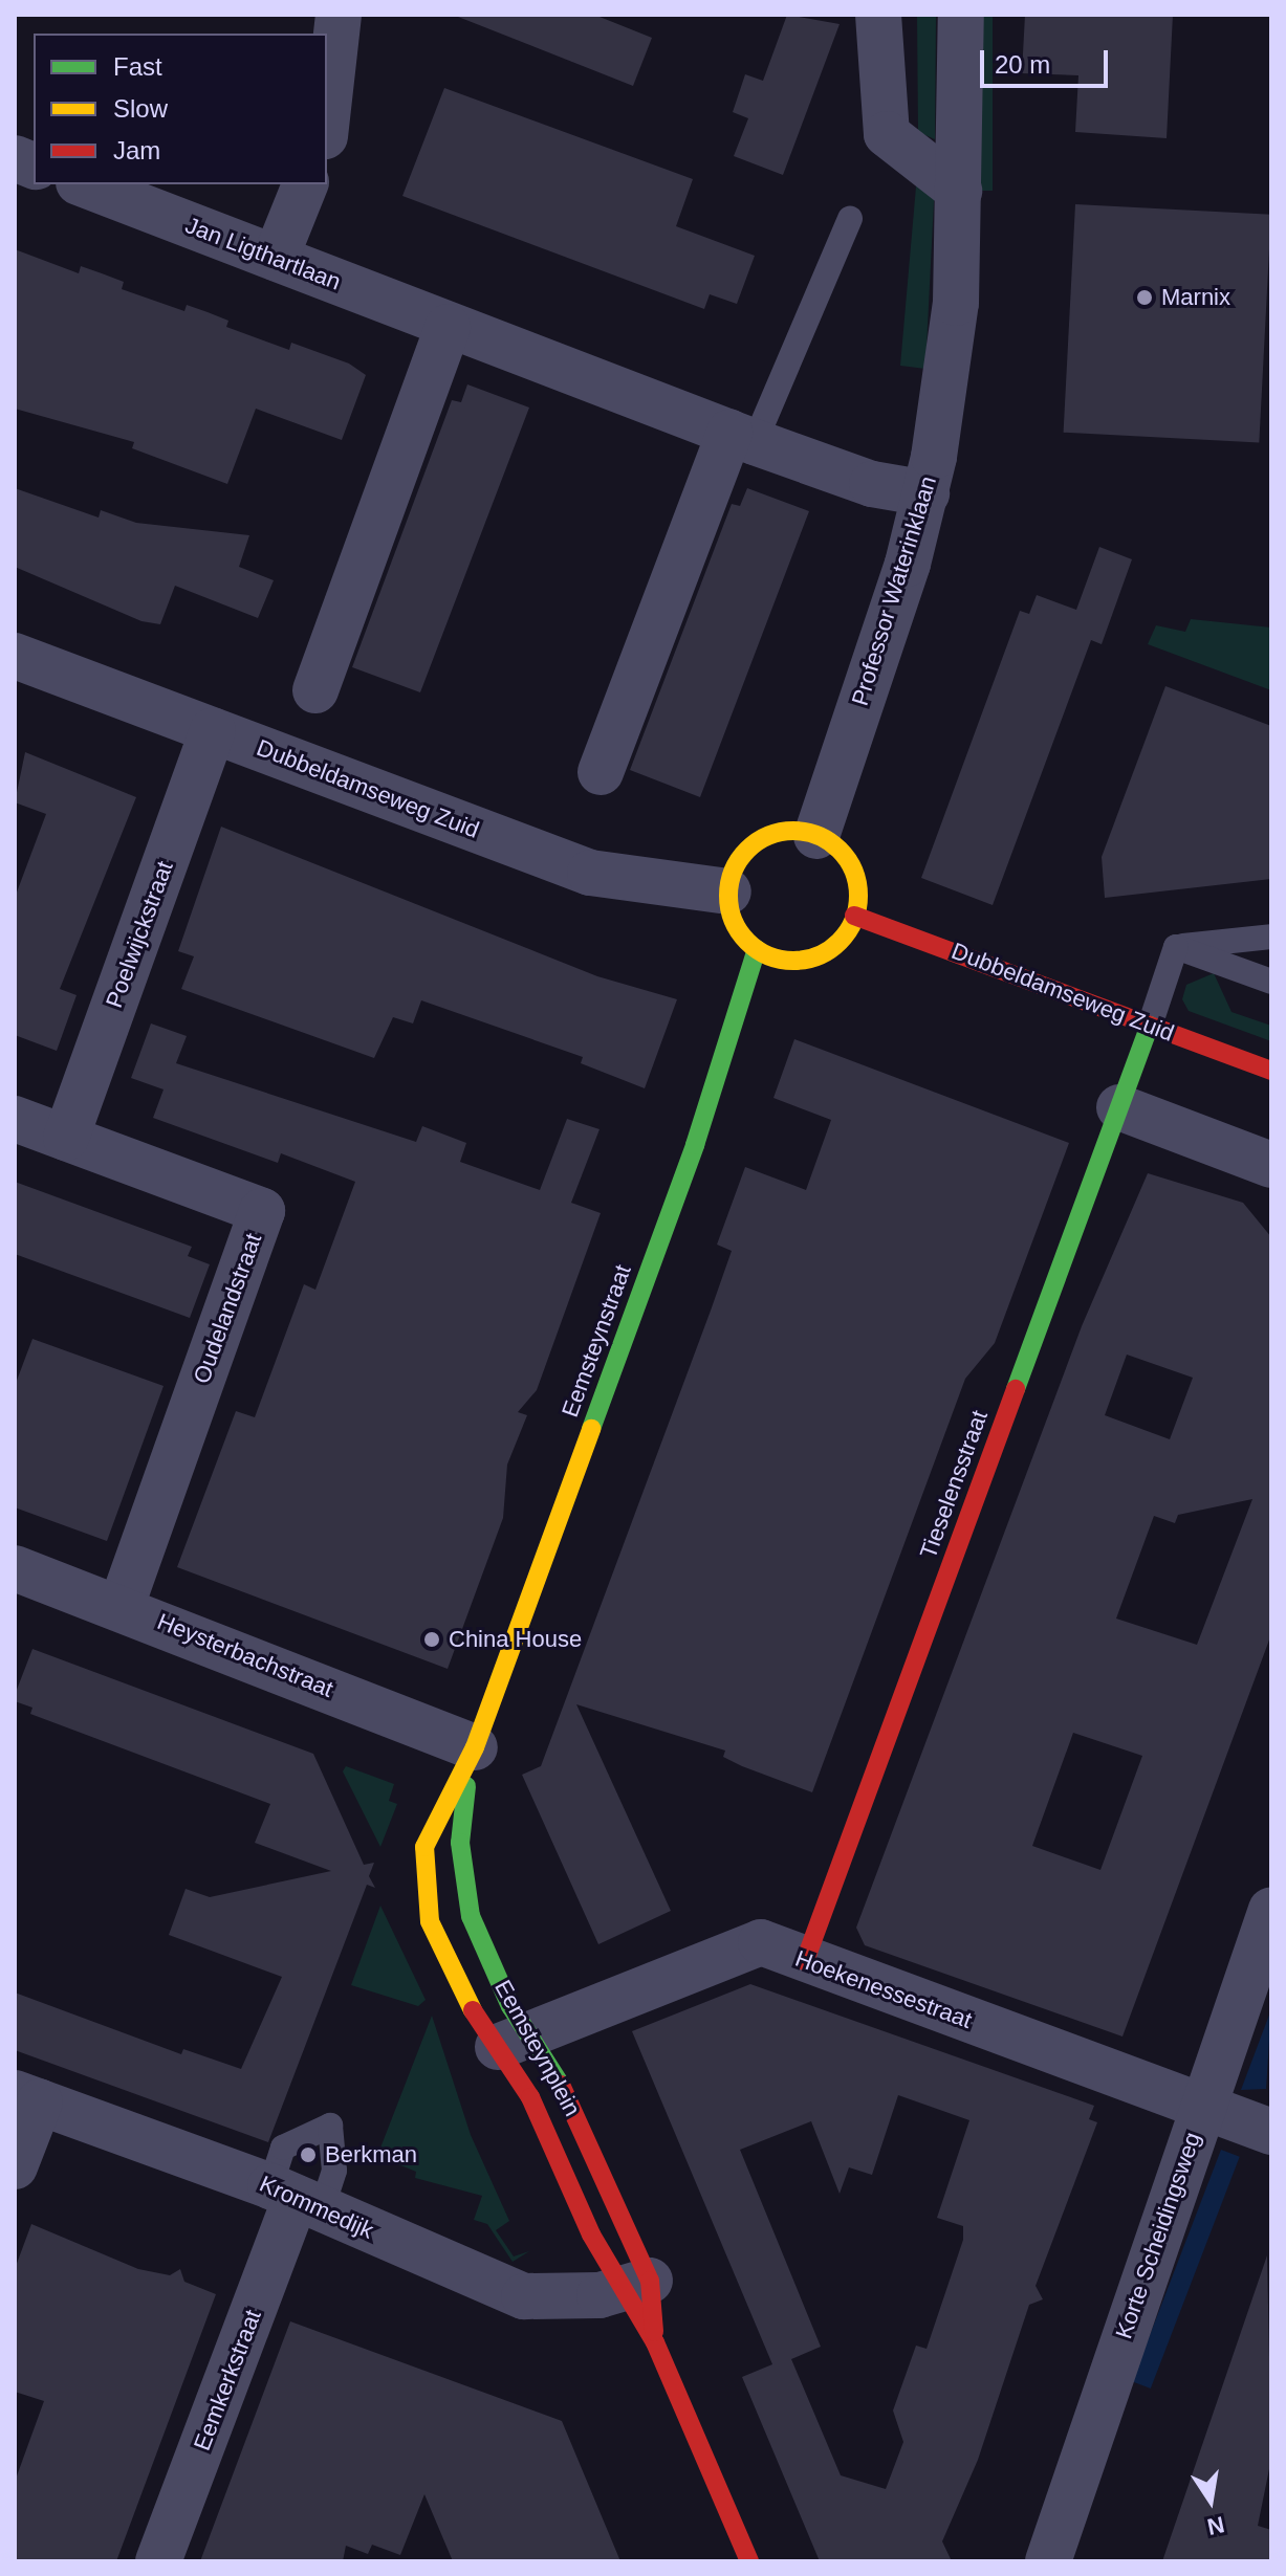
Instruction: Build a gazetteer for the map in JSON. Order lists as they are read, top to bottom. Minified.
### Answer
{"streets":{"street":["Jan Ligthartlaan","Professor Waterinklaan","Dubbeldamseweg Zuid","Poelwijckstraat","Oudelandstraat","Eemsteynstraat","Tieselensstraat","Heysterbachstraat","Hoekenessestraat","Eemsteynplein","Krommedijk","Korte Scheidingsweg","Eemkerkstraat"]},"crossings":[["Jan Ligthartlaan","Professor Waterinklaan"],["Professor Waterinklaan","Dubbeldamseweg Zuid"],["Professor Waterinklaan","Eemsteynstraat"],["Dubbeldamseweg Zuid","Poelwijckstraat"],["Dubbeldamseweg Zuid","Eemsteynstraat"],["Dubbeldamseweg Zuid","Tieselensstraat"],["Poelwijckstraat","Oudelandstraat"],["Oudelandstraat","Heysterbachstraat"],["Eemsteynstraat","Heysterbachstraat"],["Eemsteynstraat","Eemsteynplein"],["Tieselensstraat","Hoekenessestraat"],["Heysterbachstraat","Eemsteynplein"],["Hoekenessestraat","Eemsteynplein"],["Hoekenessestraat","Korte Scheidingsweg"],["Eemsteynplein","Krommedijk"],["Krommedijk","Eemkerkstraat"]],"places":["Marnix","China House","Berkman"],"legend":["Fast","Slow","Jam"],"scale_bar":"20 m","north":"bottom"}
